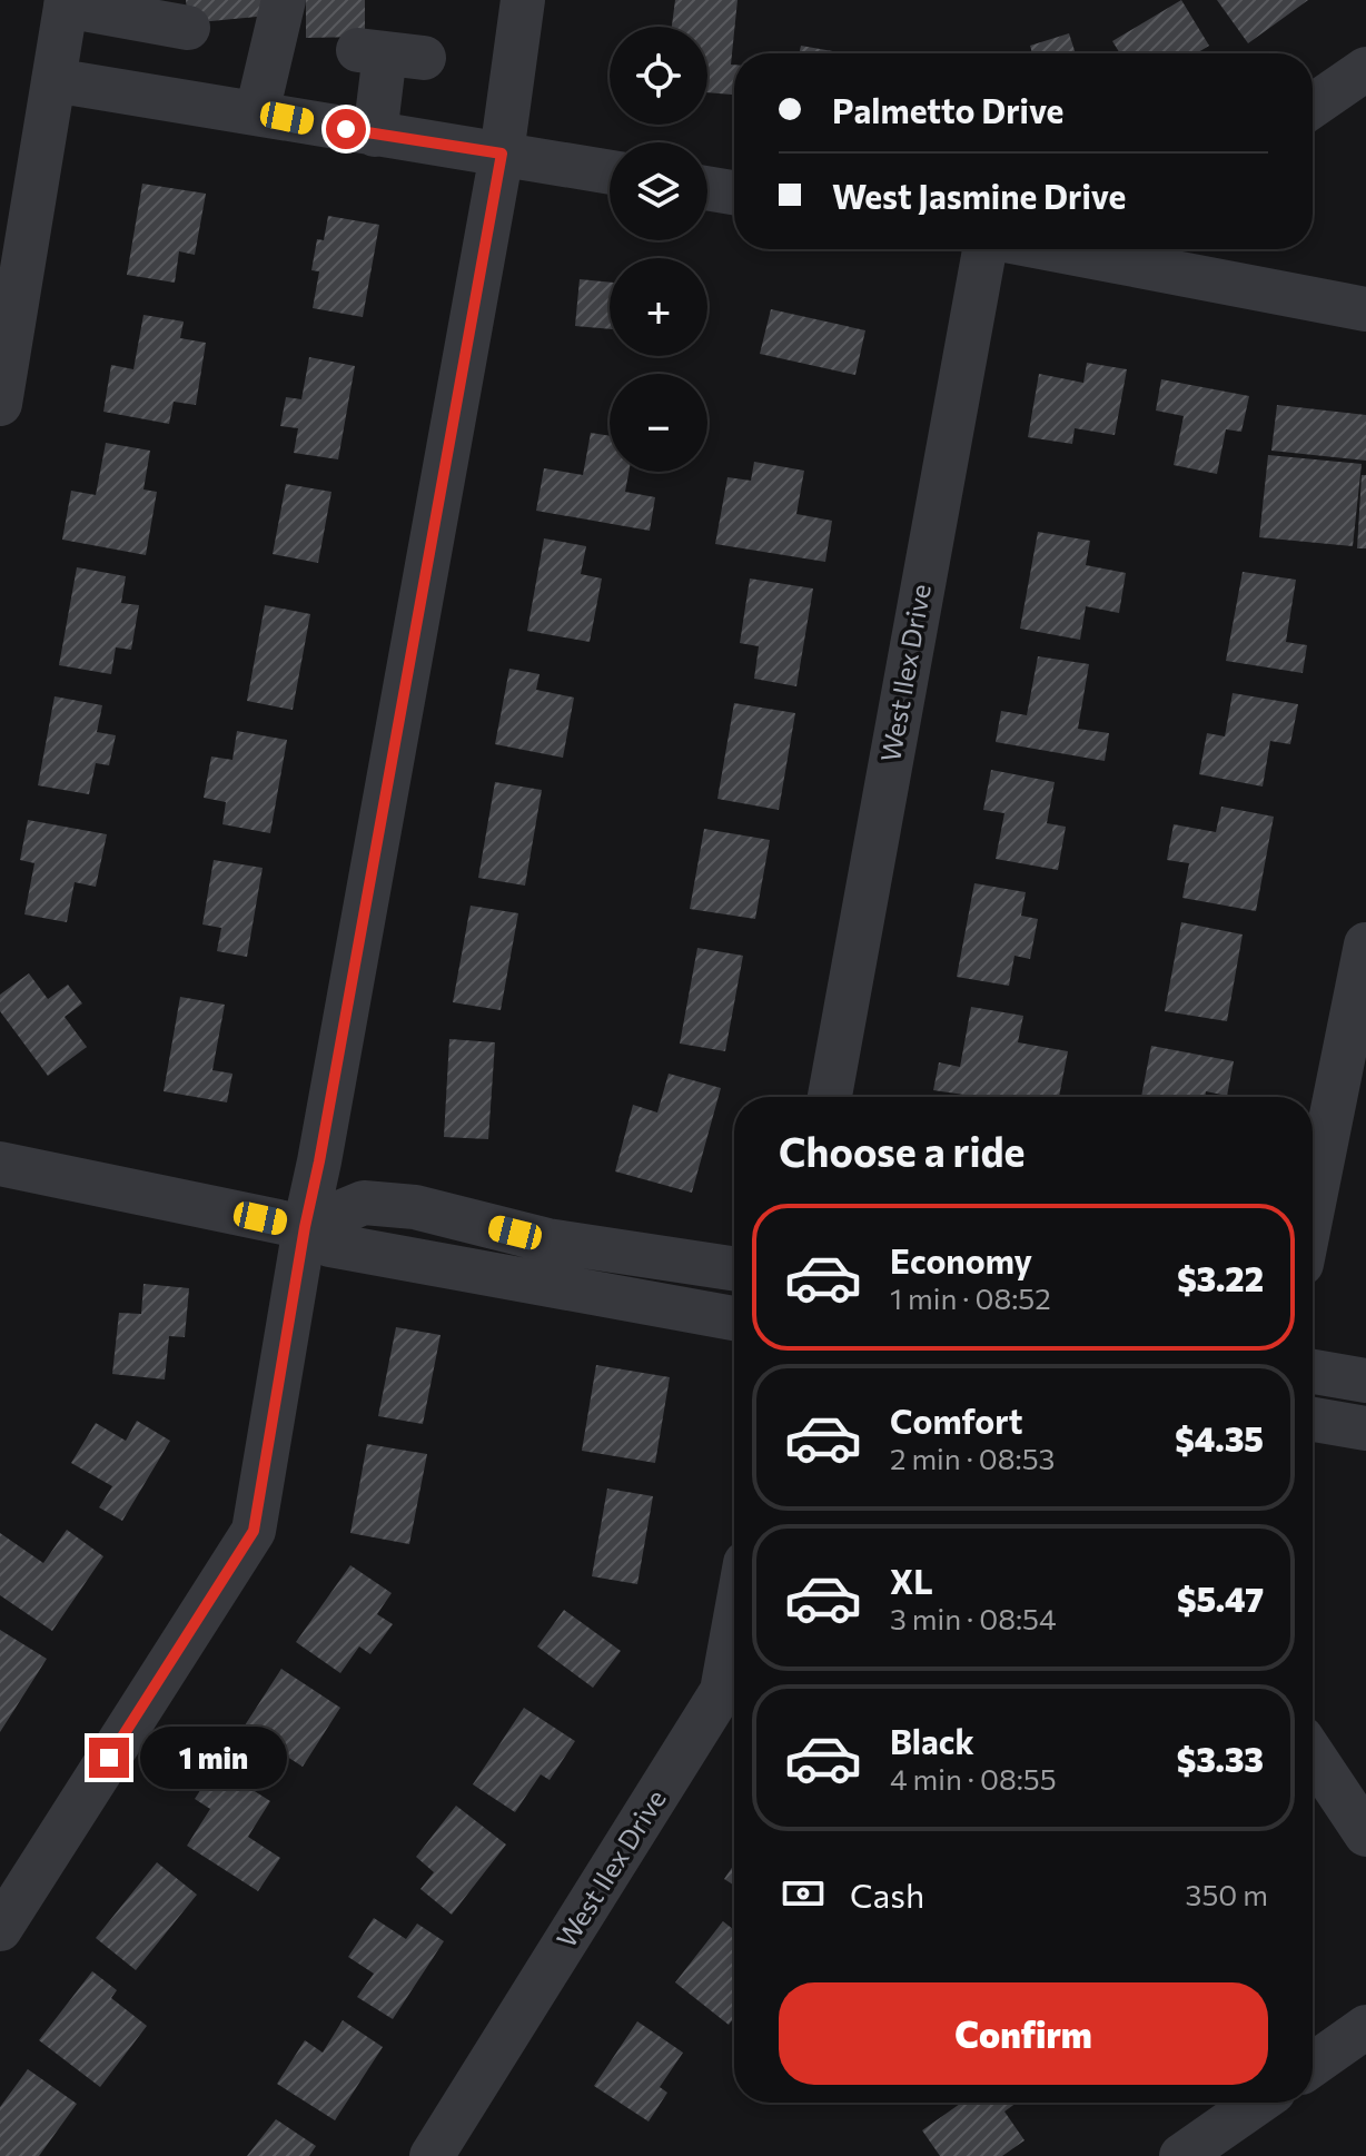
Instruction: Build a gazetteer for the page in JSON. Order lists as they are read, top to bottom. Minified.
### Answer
{"streets":{"street":["West Ilex Drive"]},"page":{"map_buttons":["+","−"],"banner":["Palmetto Drive","West Jasmine Drive"],"heading":"Choose a ride","list":[{"name":"Economy","note":"1 min · 08:52","value":"$3.22"},{"name":"Comfort","note":"2 min · 08:53","value":"$4.35"},{"name":"XL","note":"3 min · 08:54","value":"$5.47"},{"name":"Black","note":"4 min · 08:55","value":"$3.33"}],"bubble":"1 min","pay":["Cash","350 m"],"buttons":"Confirm"}}
